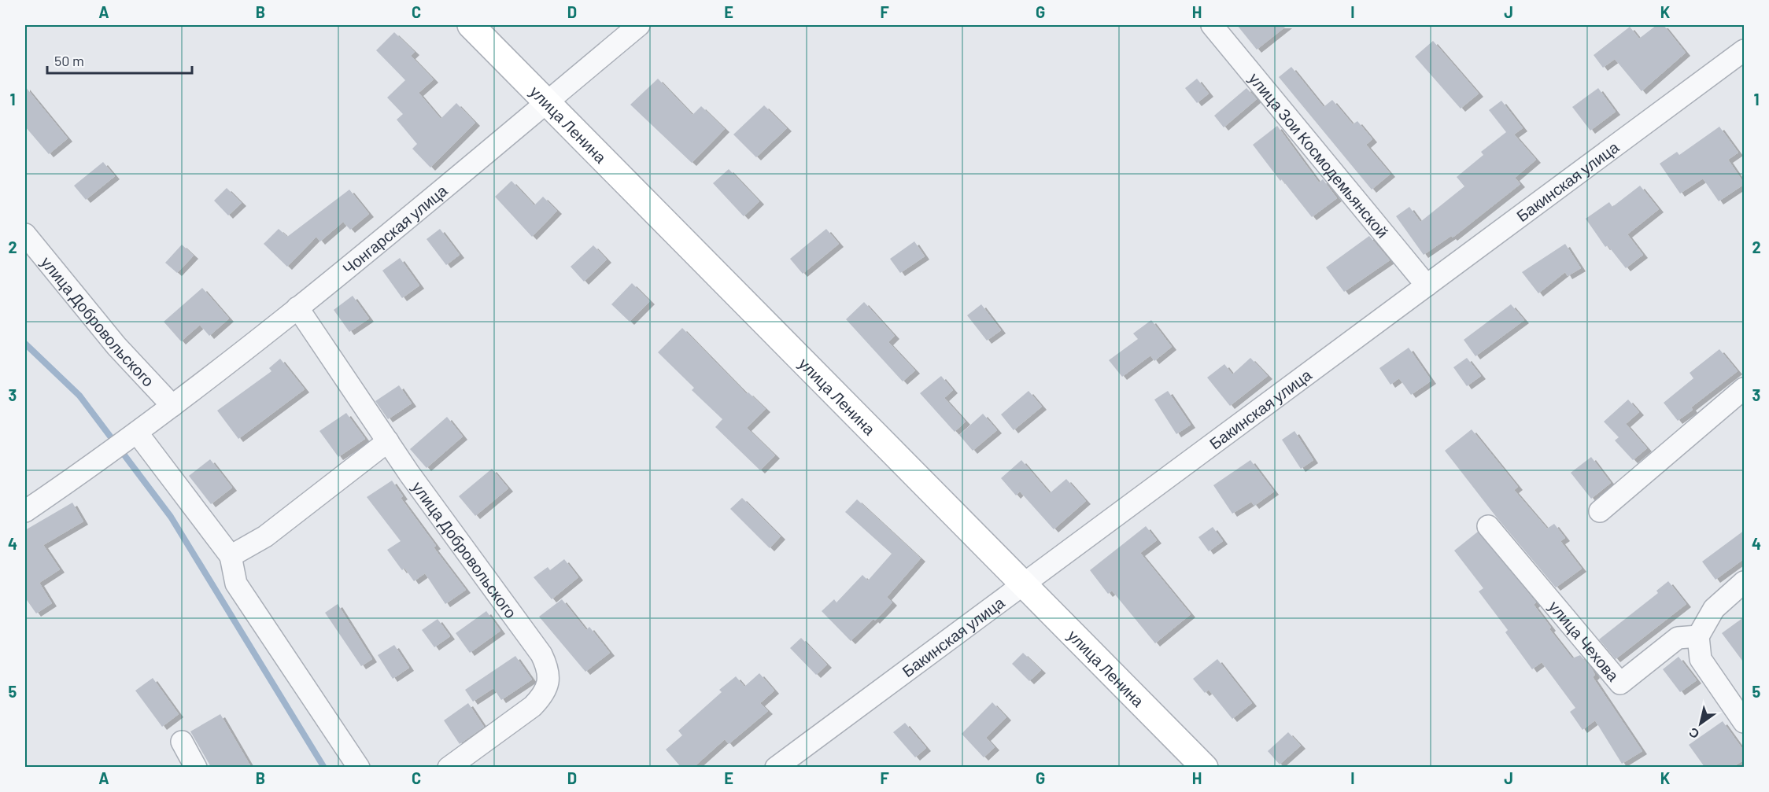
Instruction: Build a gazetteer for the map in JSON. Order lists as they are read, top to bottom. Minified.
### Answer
{"streets":{"street":["улица Ленина","улица Зои Космодемьянской","Бакинская улица","Чонгарская улица","улица Добровольского","улица Чехова"]},"crossings":[["улица Ленина","Бакинская улица"],["улица Ленина","Чонгарская улица"],["улица Зои Космодемьянской","Бакинская улица"],["Чонгарская улица","улица Добровольского"]],"scale_bar":"50 m","north":"bottom left","grid":{"columns":["A","B","C","D","E","F","G","H","I","J","K"],"rows":["1","2","3","4","5"]}}
